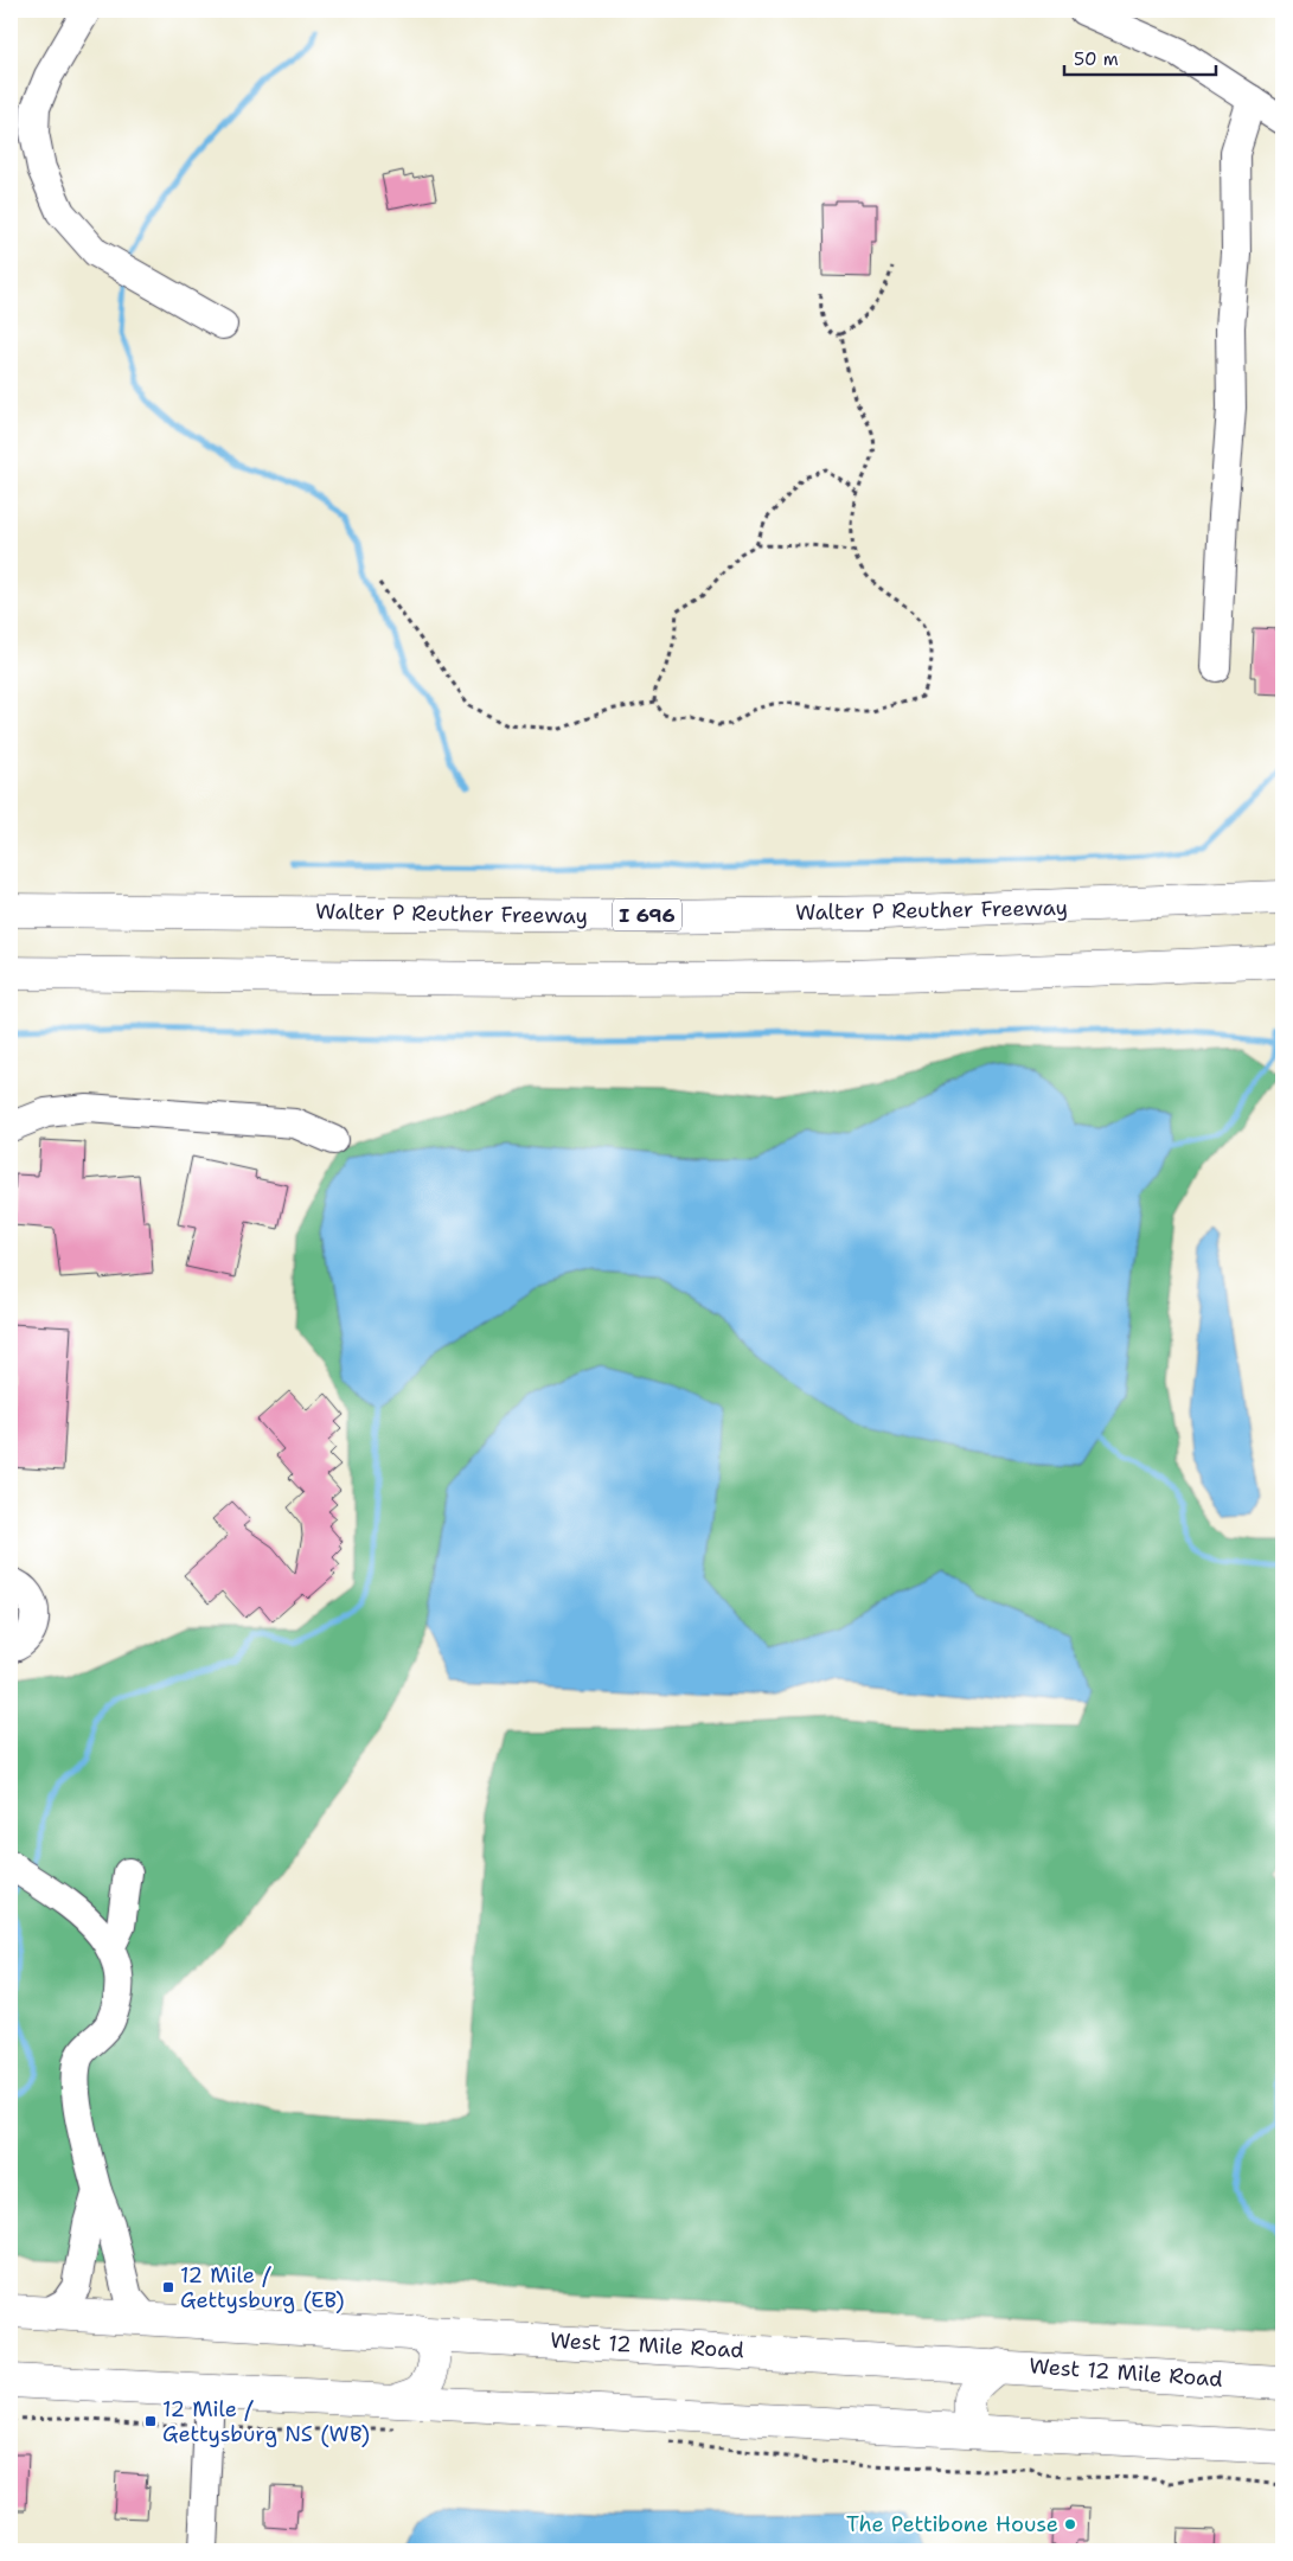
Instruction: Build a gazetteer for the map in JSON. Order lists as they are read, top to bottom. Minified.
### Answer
{"streets":{"main road":["Walter P Reuther Freeway","I 696","West 12 Mile Road"]},"places":{"transit":["12 Mile / Gettysburg (EB)","12 Mile / Gettysburg NS (WB)"],"other":["The Pettibone House"]},"scale_bar":"50 m"}
